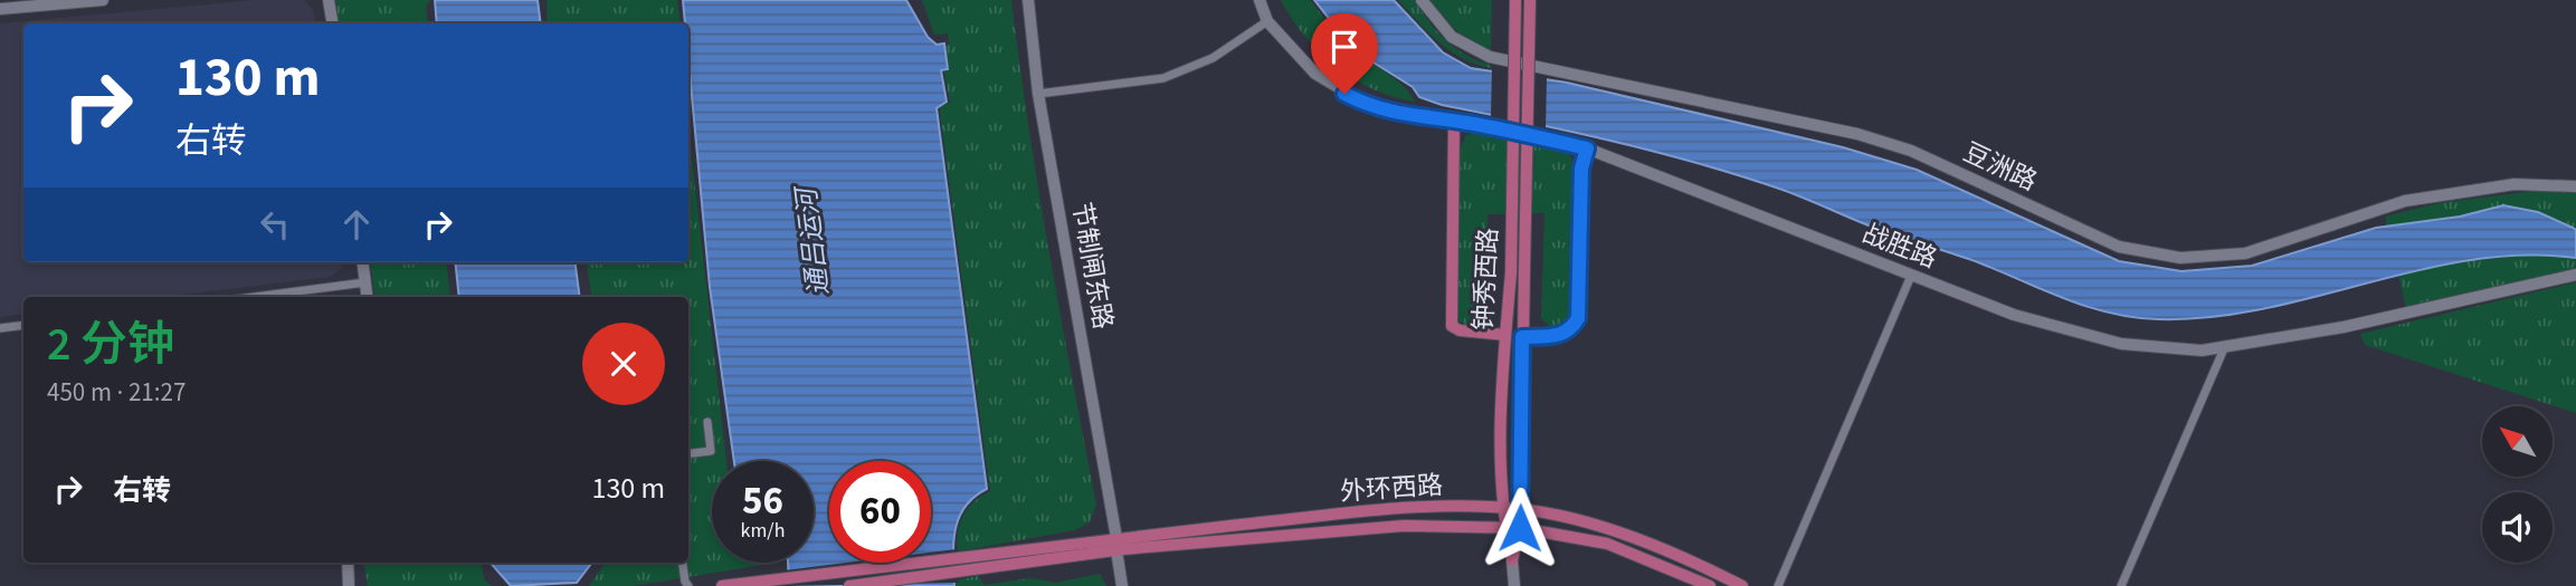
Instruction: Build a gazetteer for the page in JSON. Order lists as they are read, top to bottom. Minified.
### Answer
{"streets":{"main road":["钟秀西路","外环西路"],"street":["豆洲路","战胜路","节制闸东路"]},"crossings":[["节制闸东路","外环西路"],["钟秀西路","外环西路"]],"water":["通吕运河"],"north":"top left","page":{"turn":["130 m","右转"],"heading":["2 分钟","450 m · 21:27"],"list":[{"name":"右转","value":"130 m"}],"speed":"56 km/h","limit":"60"}}
